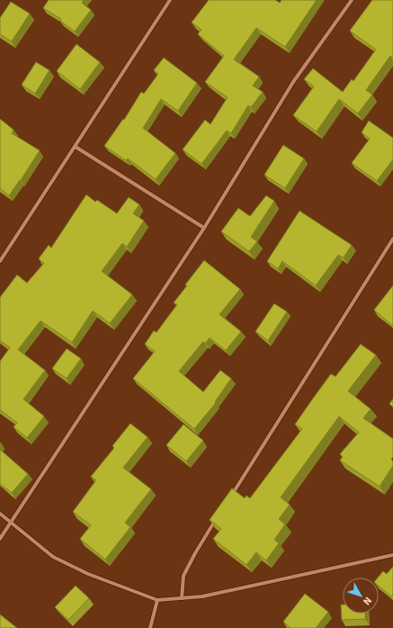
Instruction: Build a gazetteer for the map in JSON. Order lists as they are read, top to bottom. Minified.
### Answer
{"north":"bottom right"}
